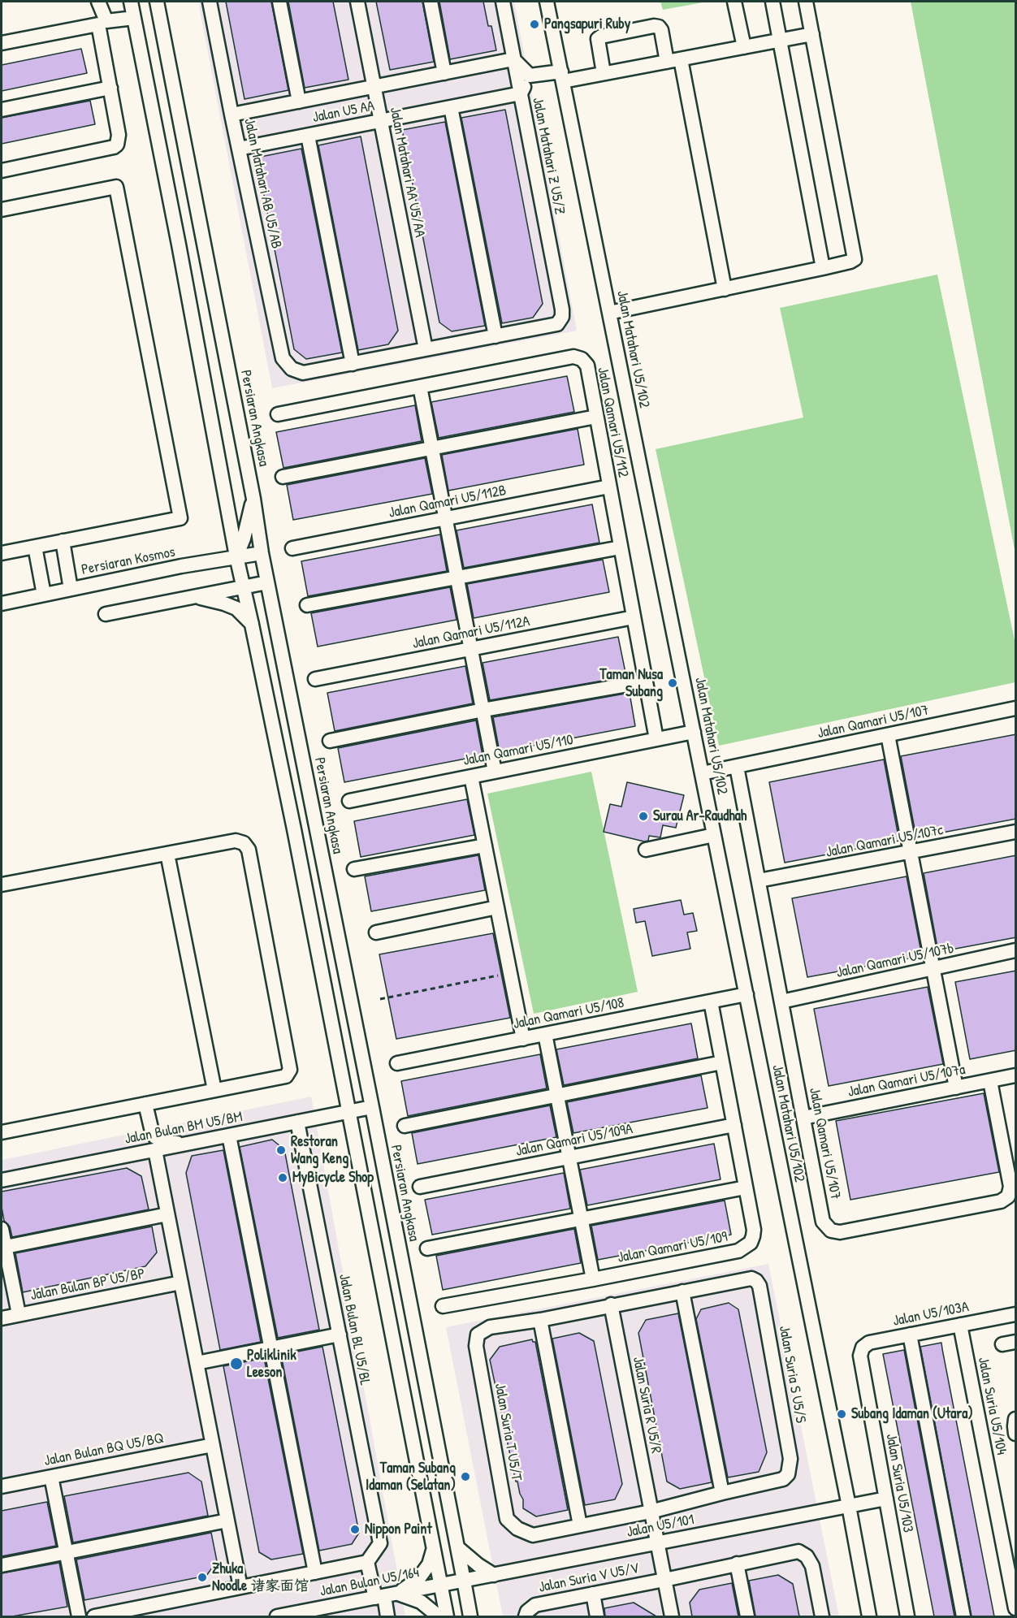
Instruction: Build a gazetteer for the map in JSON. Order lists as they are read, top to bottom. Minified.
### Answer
{"streets":{"street":["Jalan U5 AA","Jalan Matahari Z U5/Z","Jalan Matahari AA U5/AA","Jalan Matahari AB U5/AB","Jalan Matahari U5/102","Persiaran Angkasa","Jalan Qamari U5/112","Jalan Qamari U5/112B","Persiaran Kosmos","Jalan Qamari U5/112A","Jalan Qamari U5/107","Jalan Qamari U5/110","Jalan Qamari U5/107c","Jalan Qamari U5/107b","Jalan Qamari U5/108","Jalan Qamari U5/107a","Jalan Bulan BM U5/BM","Jalan Qamari U5/109A","Jalan Qamari U5/109","Jalan Bulan BP U5/BP","Jalan U5/103A","Jalan Bulan BL U5/BL","Jalan Suria S U5/S","Jalan Suria R U5/R","Jalan Suria U5/104","Jalan Suria T U5/T","Jalan Bulan BQ U5/BQ","Jalan Suria U5/103","Jalan U5/101","Jalan Suria V U5/V","Jalan Bulan U5/164"]},"crossings":[["Jalan U5 AA","Jalan Matahari Z U5/Z"],["Jalan U5 AA","Jalan Matahari AA U5/AA"],["Jalan U5 AA","Jalan Matahari AB U5/AB"],["Jalan Matahari U5/102","Jalan Qamari U5/107"],["Jalan Matahari U5/102","Jalan Qamari U5/110"],["Jalan Matahari U5/102","Jalan Qamari U5/108"],["Jalan Matahari U5/102","Jalan U5/101"],["Persiaran Angkasa","Persiaran Kosmos"],["Persiaran Angkasa","Jalan Bulan BM U5/BM"],["Persiaran Angkasa","Jalan U5/101"],["Jalan Qamari U5/112","Jalan Qamari U5/112B"],["Jalan Qamari U5/112","Jalan Qamari U5/112A"],["Jalan Qamari U5/112","Jalan Qamari U5/110"],["Jalan Qamari U5/107","Jalan Qamari U5/107c"],["Jalan Qamari U5/107","Jalan Qamari U5/107b"],["Jalan Qamari U5/107","Jalan Qamari U5/107a"],["Jalan Qamari U5/108","Jalan Qamari U5/109"],["Jalan Bulan BM U5/BM","Jalan Bulan BL U5/BL"],["Jalan Qamari U5/109A","Jalan Qamari U5/109"],["Jalan U5/103A","Jalan Suria U5/104"],["Jalan U5/103A","Jalan Suria U5/103"],["Jalan Suria R U5/R","Jalan U5/101"],["Jalan Suria R U5/R","Jalan Suria V U5/V"],["Jalan Suria U5/103","Jalan U5/101"],["Jalan U5/101","Jalan Bulan U5/164"]],"places":["Pangsapuri Ruby","Taman Nusa Subang","Surau Ar-Raudhah","Restoran Wang Keng","MyBicycle Shop","Poliklinik Leeson","Subang Idaman (Utara)","Taman Subang Idaman (Selatan)","Nippon Paint","Zhuka Noodle 诸家面馆"]}
